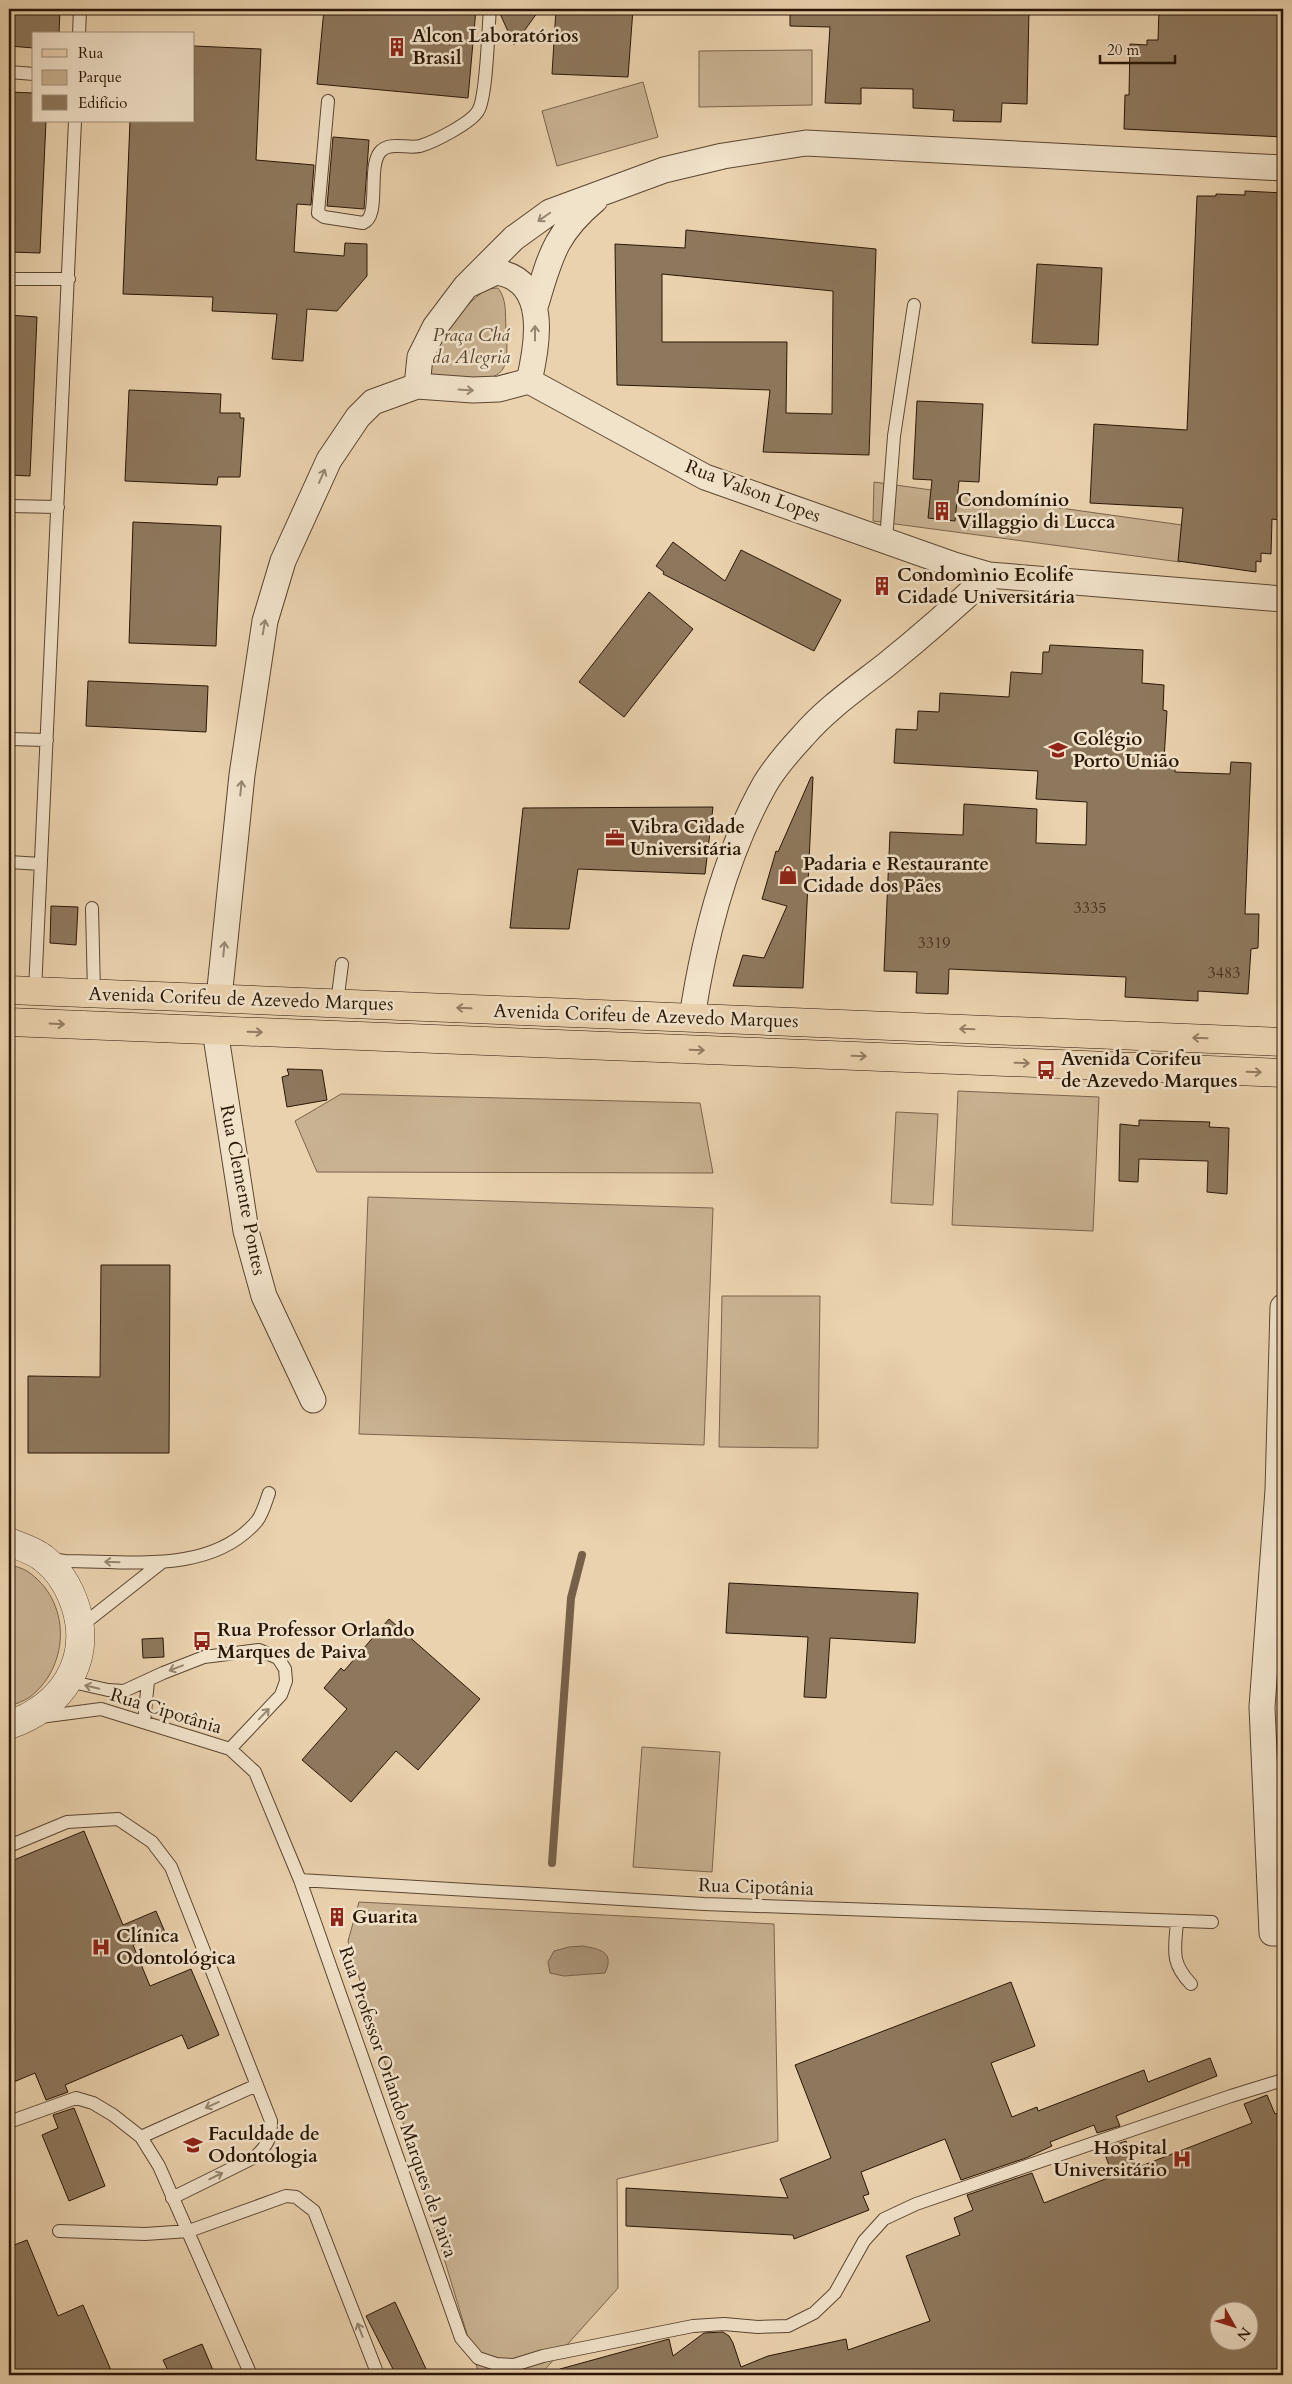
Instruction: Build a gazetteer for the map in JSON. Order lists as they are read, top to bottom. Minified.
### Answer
{"streets":{"main road":["Avenida Corifeu de Azevedo Marques"],"street":["Rua Valson Lopes","Rua Clemente Pontes"],"lane":["Rua Cipotânia","Rua Professor Orlando Marques de Paiva"]},"crossings":[["Avenida Corifeu de Azevedo Marques","Rua Clemente Pontes"],["Rua Cipotânia","Rua Professor Orlando Marques de Paiva"]],"parks":["Praça Chá da Alegria"],"places":{"building":["Alcon Laboratórios Brasil","Condomínio Villaggio di Lucca","Condomìnio Ecolife Cidade Universitária","Guarita"],"school or university":["Colégio Porto União","Faculdade de Odontologia"],"office":["Vibra Cidade Universitária"],"shop":["Padaria e Restaurante Cidade dos Pães"],"bus stop":["Avenida Corifeu de Azevedo Marques","Rua Professor Orlando Marques de Paiva"],"hospital":["Clínica Odontológica","Hospital Universitário"]},"house_numbers":["3335","3319","3483"],"legend":["Rua","Parque","Edifício"],"scale_bar":"20 m","north":"bottom right"}
